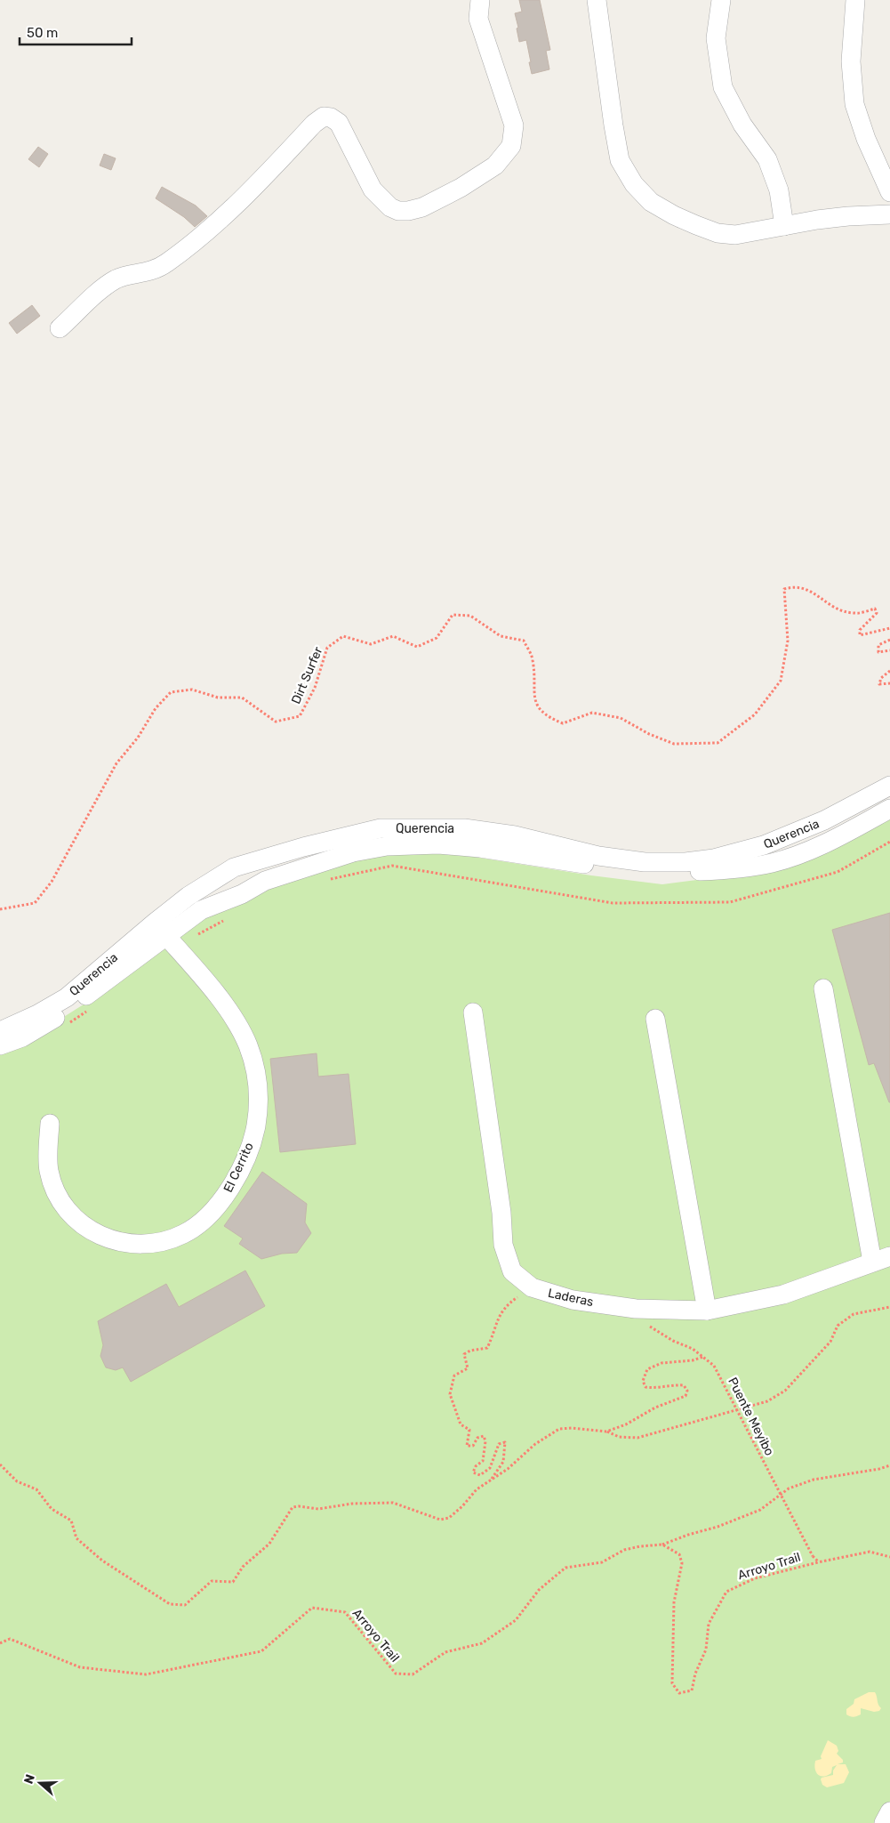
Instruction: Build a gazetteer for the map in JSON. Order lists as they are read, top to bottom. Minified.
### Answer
{"streets":{"street":["Querencia","El Cerrito","Laderas"],"path":["Dirt Surfer","Puente Meyibo","Arroyo Trail"]},"crossings":[["Querencia","El Cerrito"],["Laderas","Puente Meyibo"],["Puente Meyibo","Arroyo Trail"]],"scale_bar":"50 m","north":"left"}
